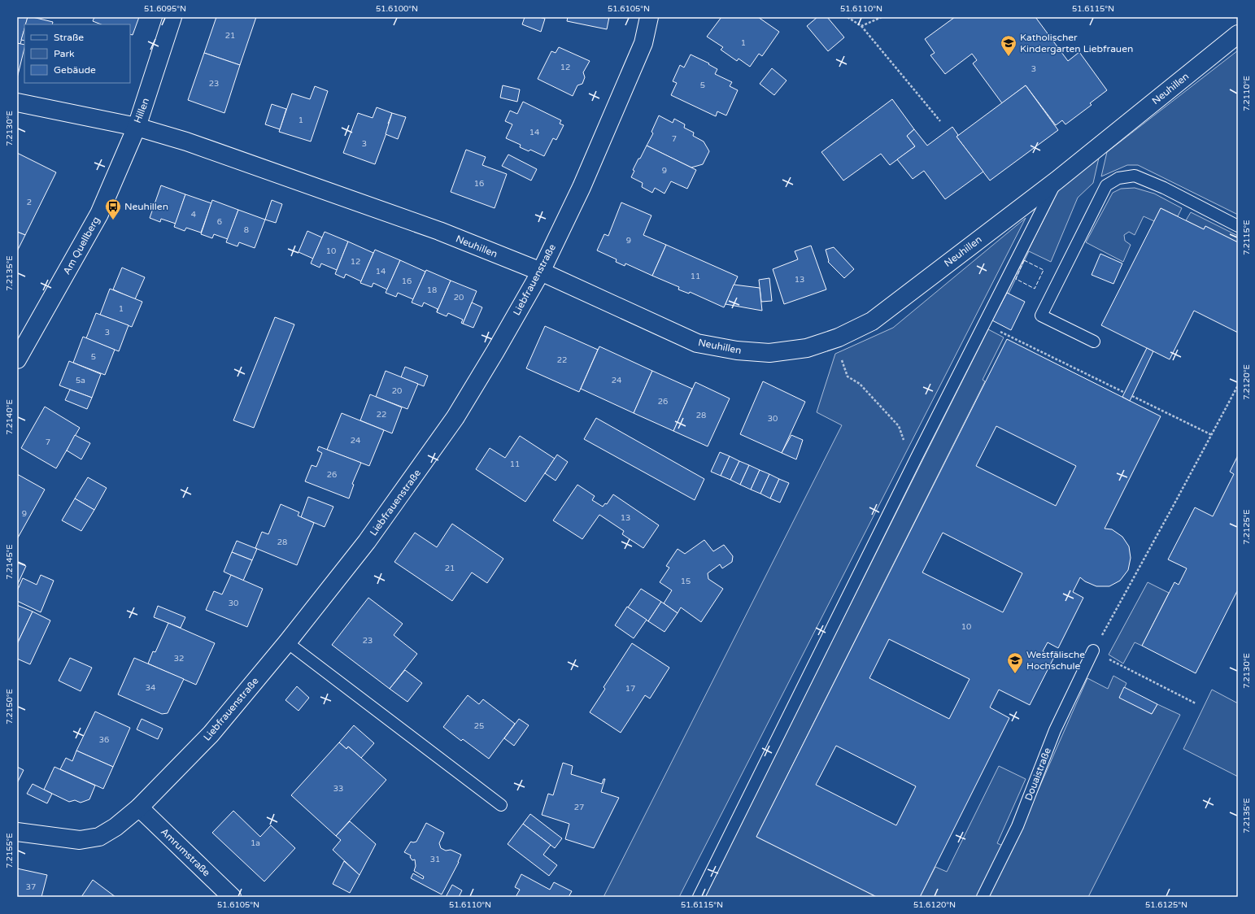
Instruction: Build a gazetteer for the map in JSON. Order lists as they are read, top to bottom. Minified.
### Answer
{"streets":{"street":["Neuhillen","Hillen","Am Quellberg","Liebfrauenstraße","Amrumstraße"],"lane":["Douaistraße"]},"crossings":[["Neuhillen","Hillen"],["Neuhillen","Am Quellberg"],["Neuhillen","Liebfrauenstraße"],["Hillen","Am Quellberg"],["Liebfrauenstraße","Amrumstraße"]],"places":{"school or university":["Katholischer Kindergarten Liebfrauen","Westfälische Hochschule"],"bus stop":["Neuhillen"]},"house_numbers":["21","1","12","3","23","5","1","14","7","3","9","16","2","4","6","8","9","10","12","14","11","13","16","18","20","1","3","5","22","5a","24","20","26","22","28","30","24","7","11","26","9","13","28","21","15","30","10","23","32","34","17","25","36","33","27","1a","31","37"],"legend":["Straße","Park","Gebäude"],"coordinates":["51.6095°N","51.6100°N","51.6105°N","51.6110°N","51.6115°N","7.2110°E","7.2130°E","7.2115°E","7.2135°E","7.2120°E","7.2140°E","7.2125°E","7.2145°E","7.2150°E","7.2155°E","51.6120°N","51.6125°N"]}
